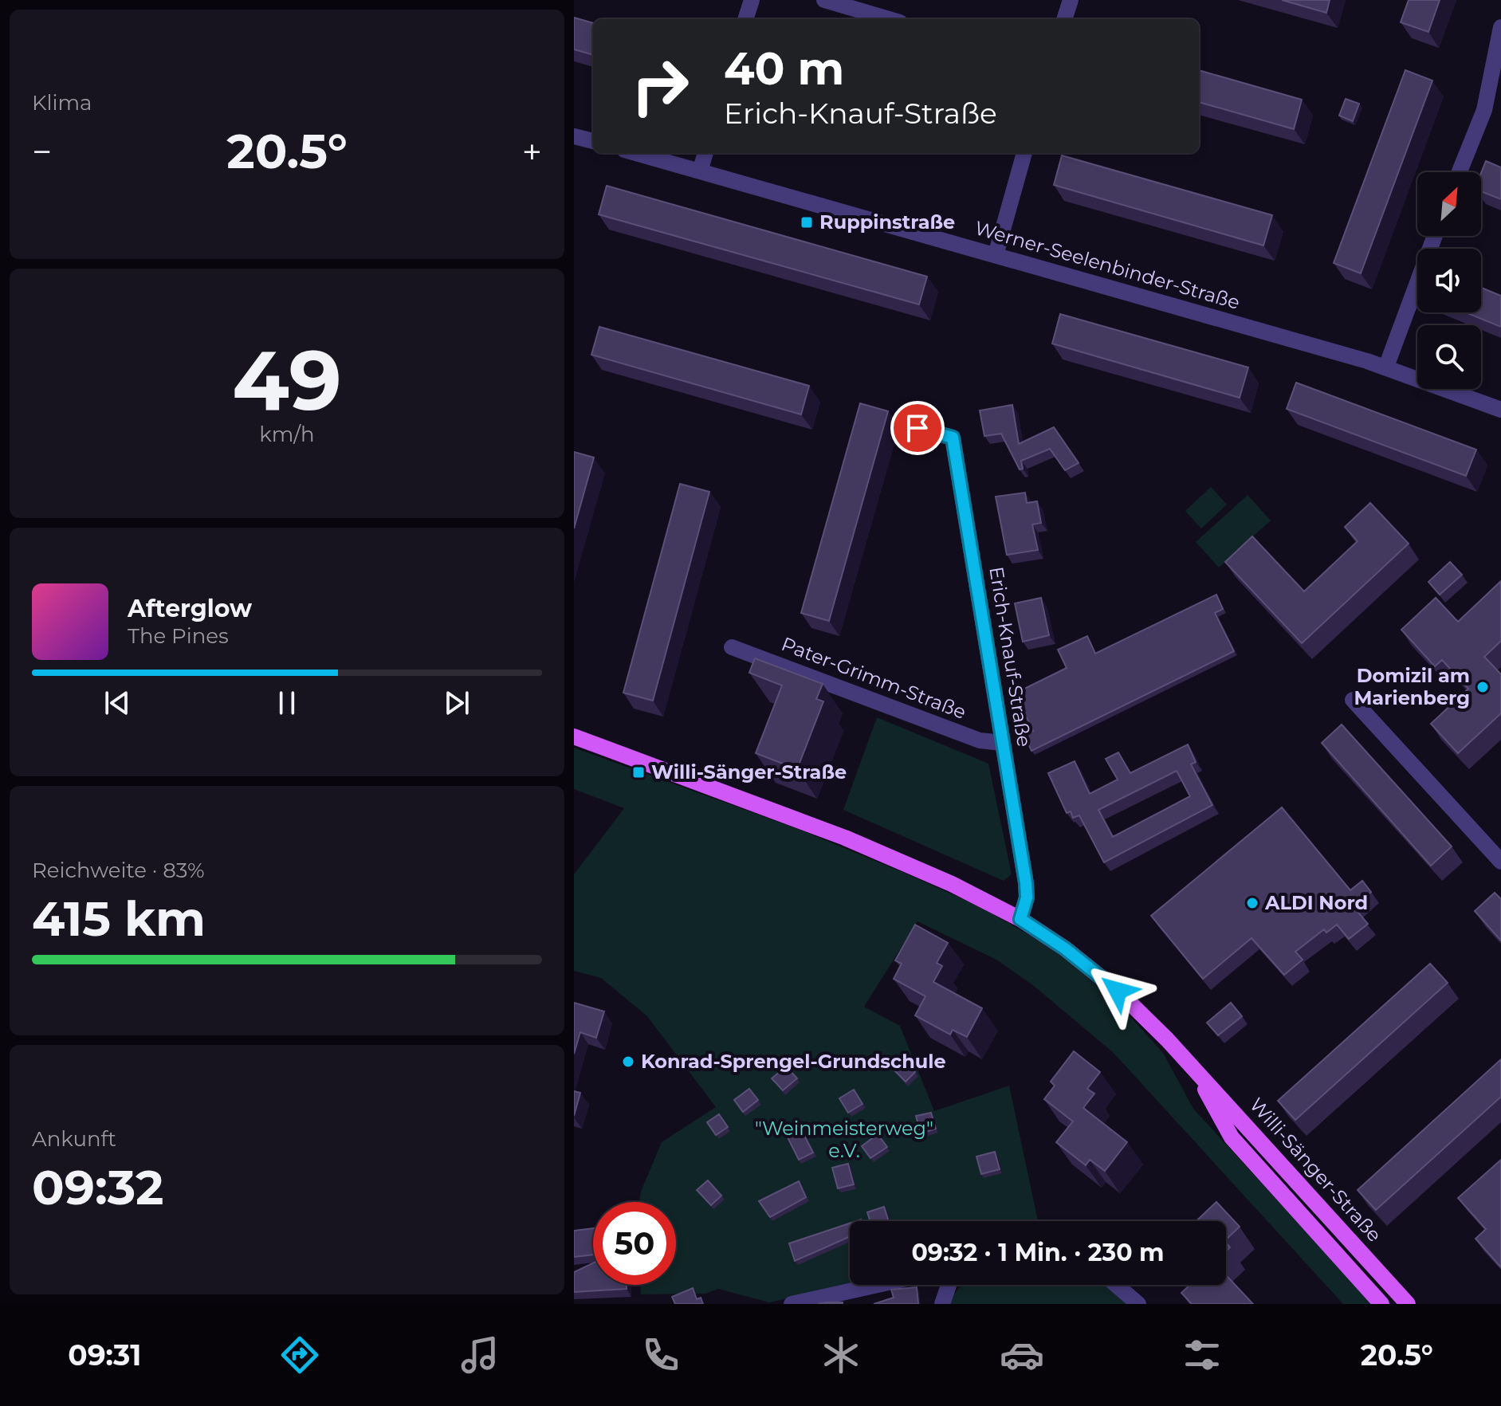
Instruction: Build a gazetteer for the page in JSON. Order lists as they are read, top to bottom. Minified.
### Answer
{"streets":{"main road":["Willi-Sänger-Straße"],"street":["Werner-Seelenbinder-Straße","Erich-Knauf-Straße","Pater-Grimm-Straße"]},"crossings":[["Erich-Knauf-Straße","Pater-Grimm-Straße"],["Erich-Knauf-Straße","Willi-Sänger-Straße"]],"parks":["\"Weinmeisterweg\" e.V."],"places":{"transit":["Ruppinstraße","Willi-Sänger-Straße"],"other":["Domizil am Marienberg","ALDI Nord","Konrad-Sprengel-Grundschule"]},"north":"top right","page":{"tile":["Klima",["49","km/h"],["Reichweite · 83%","415 km"],["Ankunft","09:32"]],"turn":["40 m","Erich-Knauf-Straße"],"heat":["−","20.5°","+"],"song":["Afterglow","The Pines"],"limit":"50","trip":"09:32 · 1 Min. · 230 m","tabs":["09:31","20.5°"]}}
